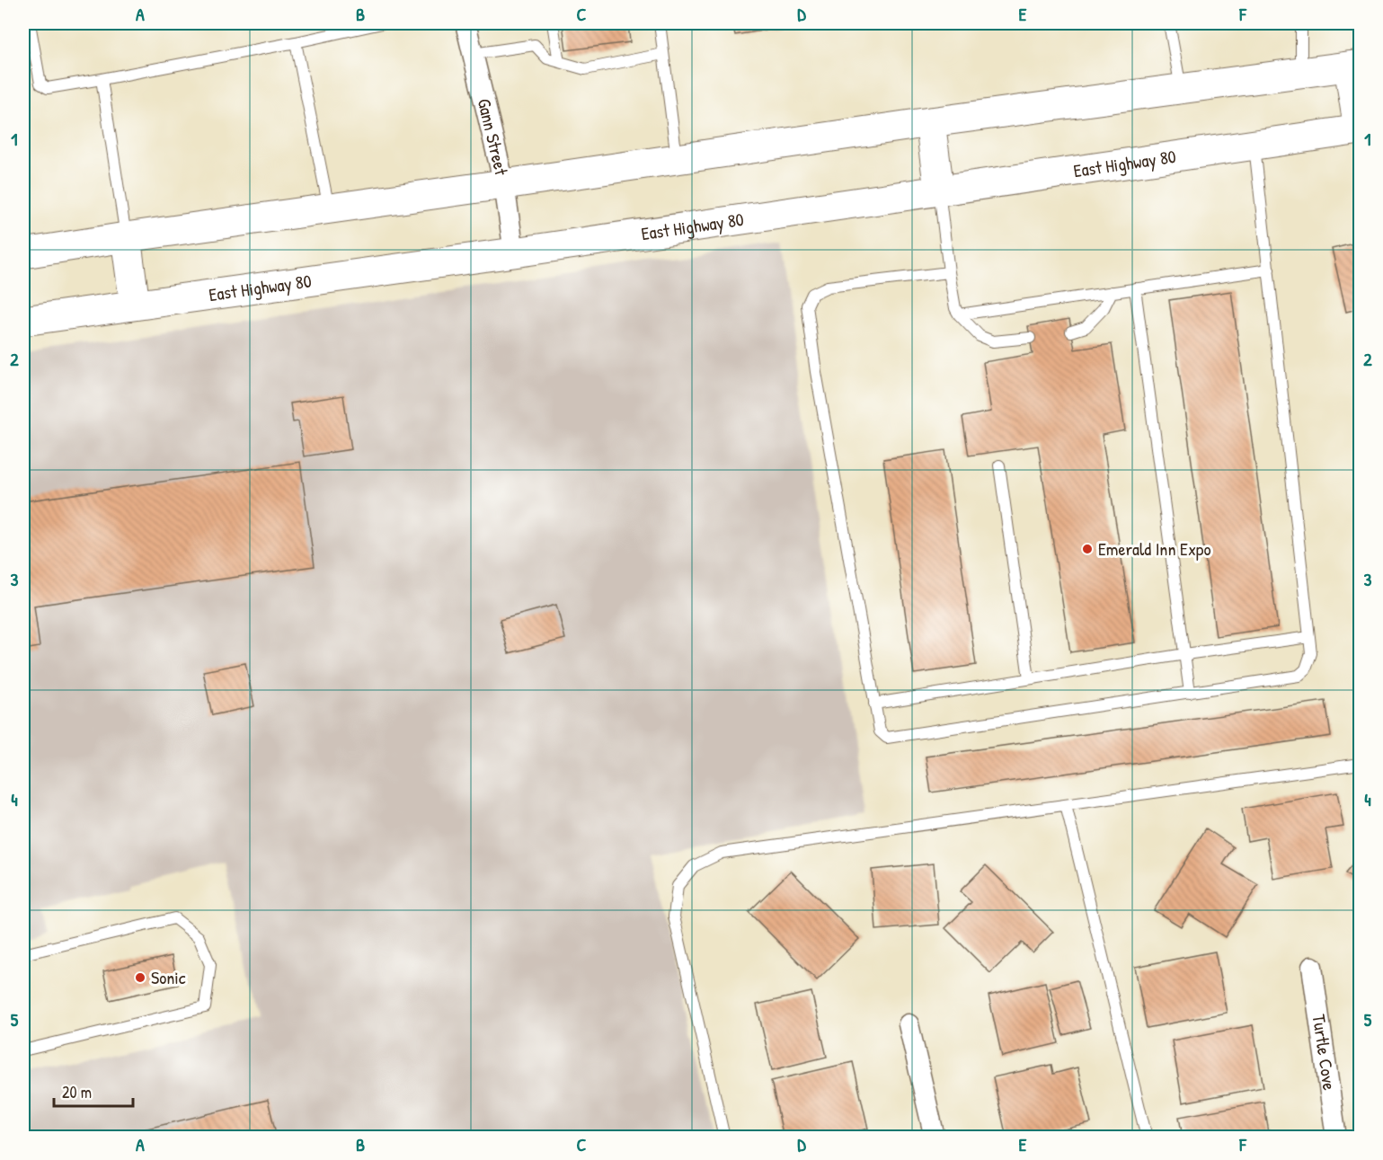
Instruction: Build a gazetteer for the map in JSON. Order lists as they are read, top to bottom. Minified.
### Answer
{"streets":{"main road":["East Highway 80"],"street":["Gann Street","Turtle Cove"]},"crossings":[["Gann Street","East Highway 80"]],"places":["Emerald Inn Expo","Sonic"],"scale_bar":"20 m","grid":{"columns":["A","B","C","D","E","F"],"rows":["1","2","3","4","5"]}}
